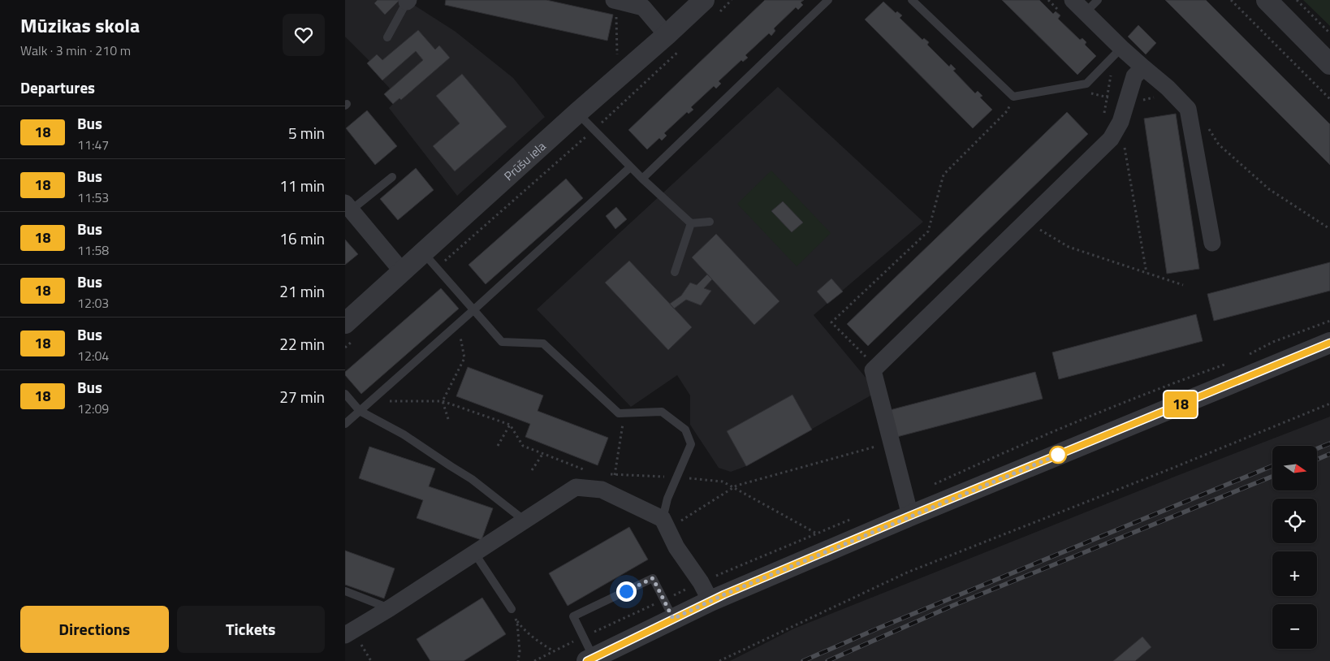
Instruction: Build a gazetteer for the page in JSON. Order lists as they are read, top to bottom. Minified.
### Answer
{"streets":{"street":["Prūšu iela"]},"lines":["bus line 18"],"north":"right","page":{"heading":[["Mūzikas skola","Walk · 3 min · 210 m"],"Departures"],"on_map":"18","list":[{"mark":"18","name":"Bus","note":"11:47","value":"5 min"},{"mark":"18","name":"Bus","note":"11:53","value":"11 min"},{"mark":"18","name":"Bus","note":"11:58","value":"16 min"},{"mark":"18","name":"Bus","note":"12:03","value":"21 min"},{"mark":"18","name":"Bus","note":"12:04","value":"22 min"},{"mark":"18","name":"Bus","note":"12:09","value":"27 min"}],"map_buttons":["+","−"],"buttons":["Directions","Tickets"]}}
